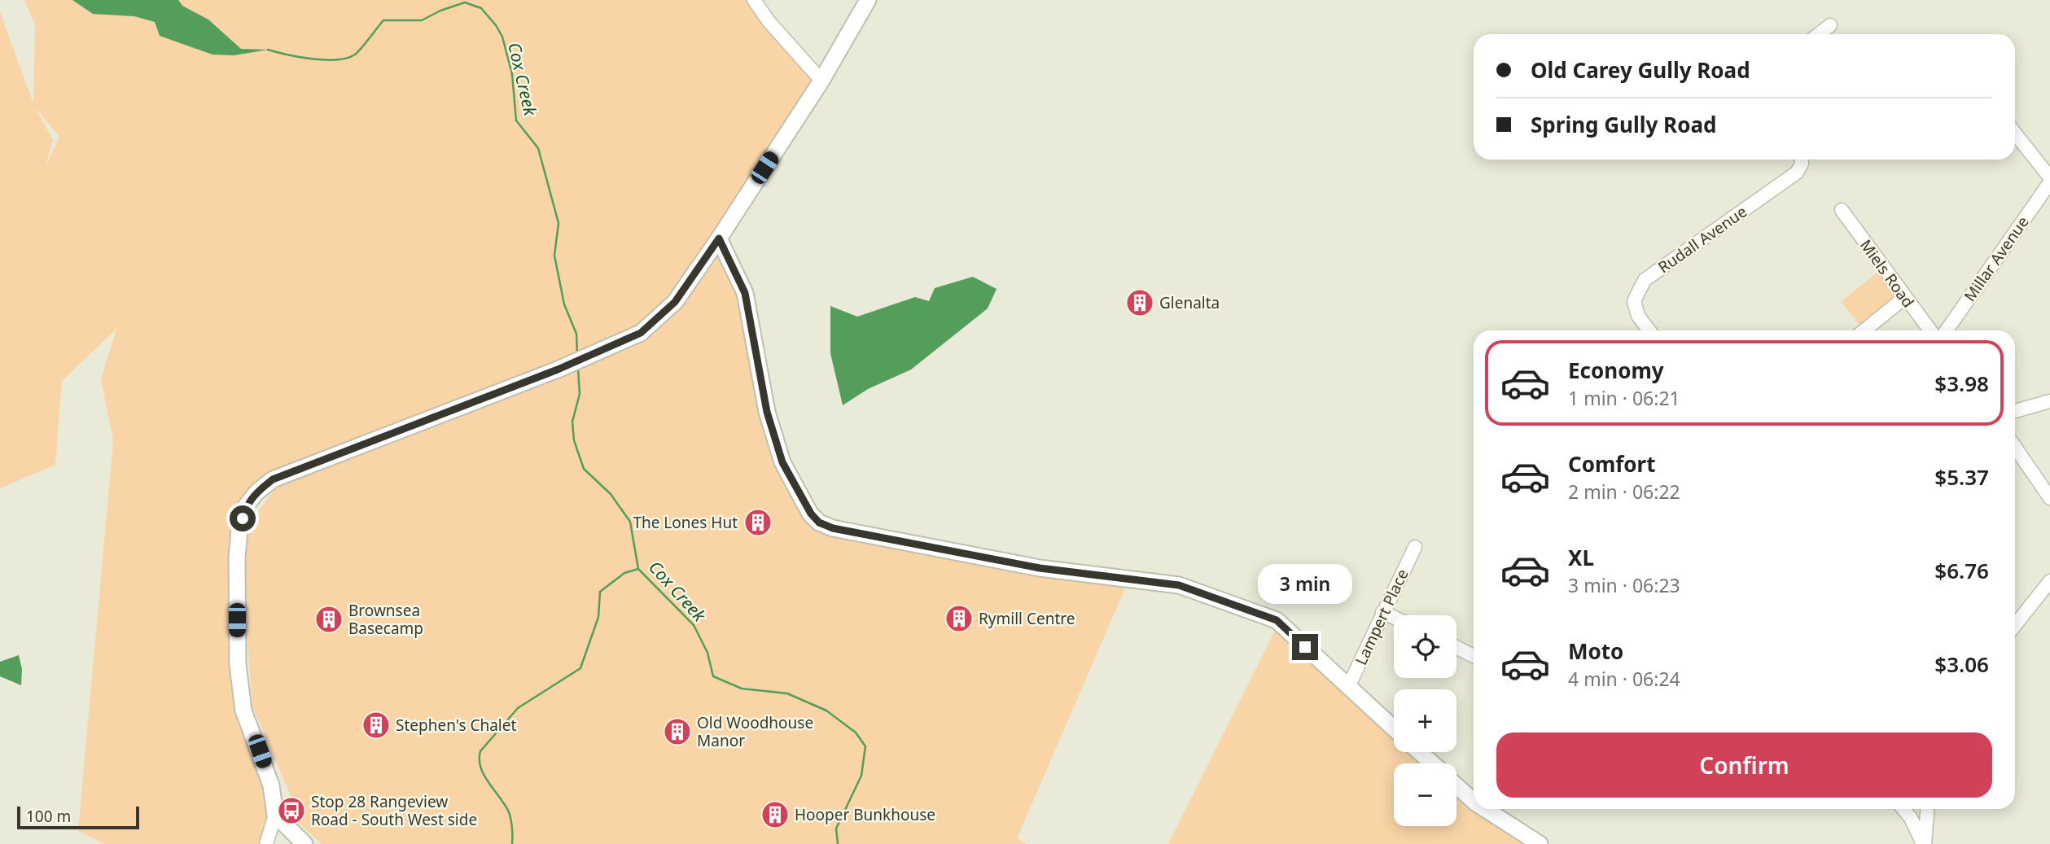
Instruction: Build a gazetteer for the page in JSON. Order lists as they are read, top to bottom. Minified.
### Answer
{"streets":{"street":["Rudall Avenue","Millar Avenue","Miels Road","Lampert Place"]},"water":["Cox Creek"],"places":{"building":["Glenalta","The Lones Hut","Rymill Centre","Brownsea Basecamp","Stephen's Chalet","Old Woodhouse Manor","Hooper Bunkhouse"],"bus stop":["Stop 28 Rangeview Road - South West side"]},"scale_bar":"100 m","page":{"banner":["Old Carey Gully Road","Spring Gully Road"],"list":[{"name":"Economy","note":"1 min · 06:21","value":"$3.98"},{"name":"Comfort","note":"2 min · 06:22","value":"$5.37"},{"name":"XL","note":"3 min · 06:23","value":"$6.76"},{"name":"Moto","note":"4 min · 06:24","value":"$3.06"}],"bubble":"3 min","map_buttons":["+","−"],"buttons":"Confirm","scale":"100 m"}}
